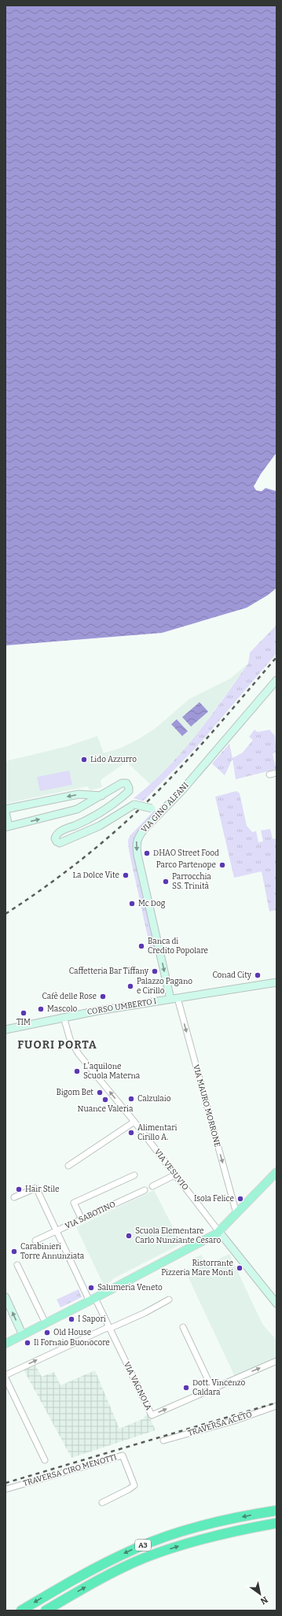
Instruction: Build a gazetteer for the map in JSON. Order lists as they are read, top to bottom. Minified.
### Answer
{"streets":{"highway":["A3"],"street":["VIA GINO ALFANI","CORSO UMBERTO I","VIA MAURO MORRONE","VIA VESUVIO","VIA SABOTINO","VIA VAGNOLA","TRAVERSA ACETO","TRAVERSA CIRO MENOTTI"]},"crossings":[["VIA GINO ALFANI","CORSO UMBERTO I"],["CORSO UMBERTO I","VIA MAURO MORRONE"],["CORSO UMBERTO I","VIA VESUVIO"]],"one_way":["VIA GINO ALFANI","VIA MAURO MORRONE","VIA VESUVIO"],"districts":["FUORI PORTA"],"places":["Lido Azzurro","DHAO Street Food","Parco Partenope","La Dolce Vite","Parrocchia SS. Trinità","Mc Dog","Banca di Credito Popolare","Caffetteria Bar Tiffany","Conad City","Palazzo Pagano e Cirillo","Cafè delle Rose","Mascolo","TIM","L'aquilone Scuola Materna","Bigom Bet","Calzulaio","Nuance Valeria","Alimentari Cirillo A.","Hair Stile","Isola Felice","Scuola Elementare Carlo Nunziante Cesaro","Carabinieri Torre Annunziata","Ristorrante Pizzeria Mare Monti","Salumeria Veneto","I Sapori","Old House","Il Fornaio Buonocore","Dott. Vincenzo Caldara"],"north":"bottom right"}
